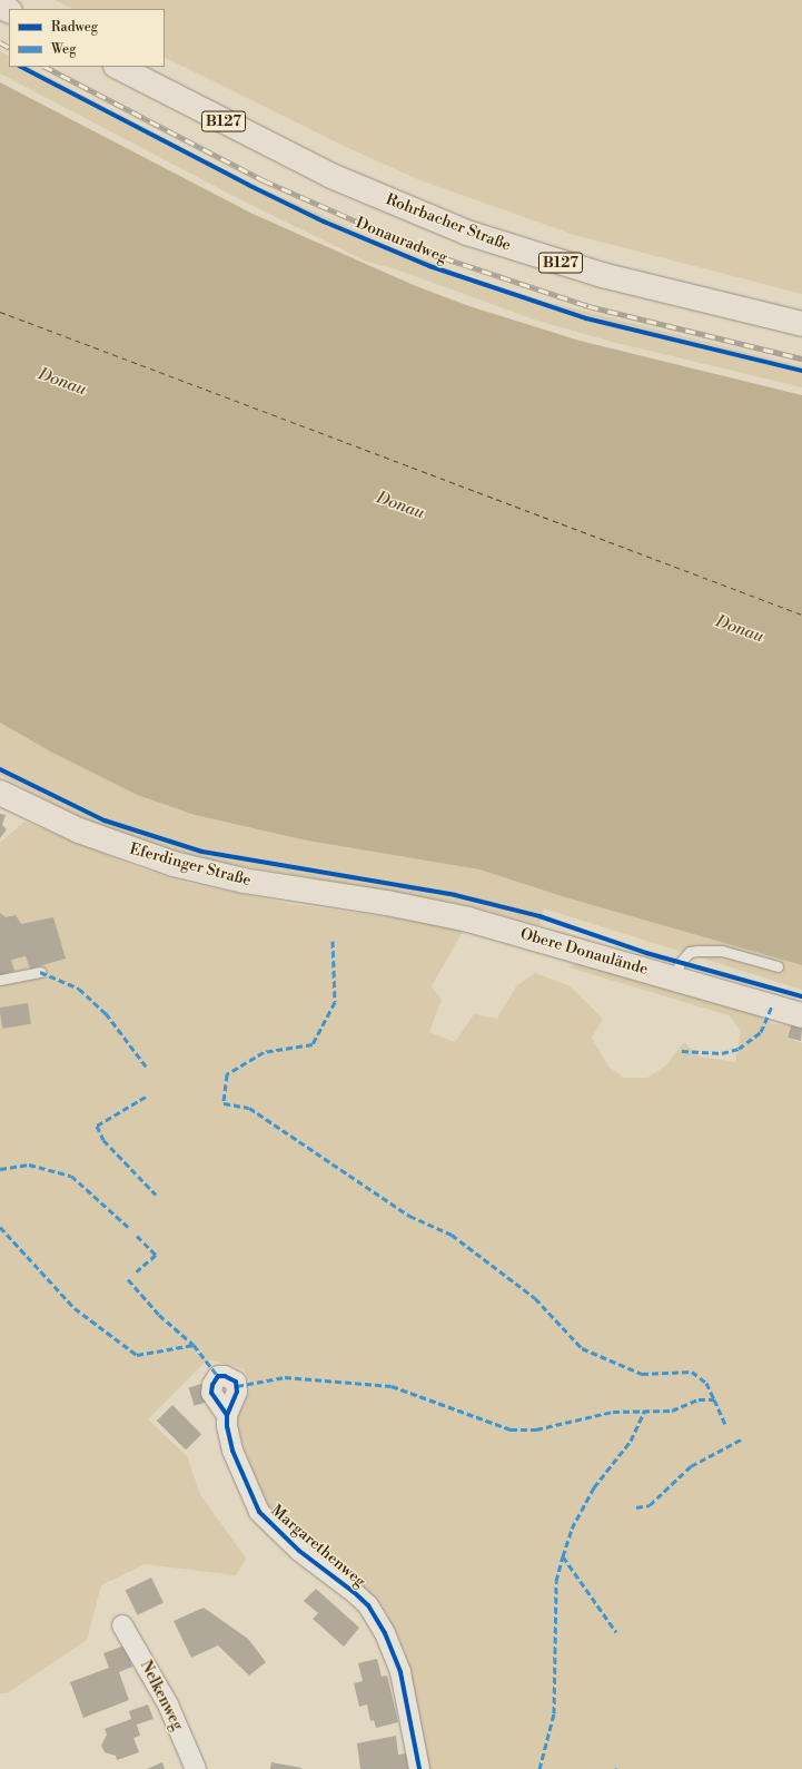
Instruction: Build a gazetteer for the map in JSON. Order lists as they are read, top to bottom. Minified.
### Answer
{"streets":{"main road":["B127","Rohrbacher Straße","Eferdinger Straße","Obere Donaulände"],"street":["Margarethenweg","Nelkenweg"],"cycle path":["Donauradweg"]},"crossings":[["Eferdinger Straße","Obere Donaulände"]],"water":["Donau"],"legend":["Radweg","Weg"]}
